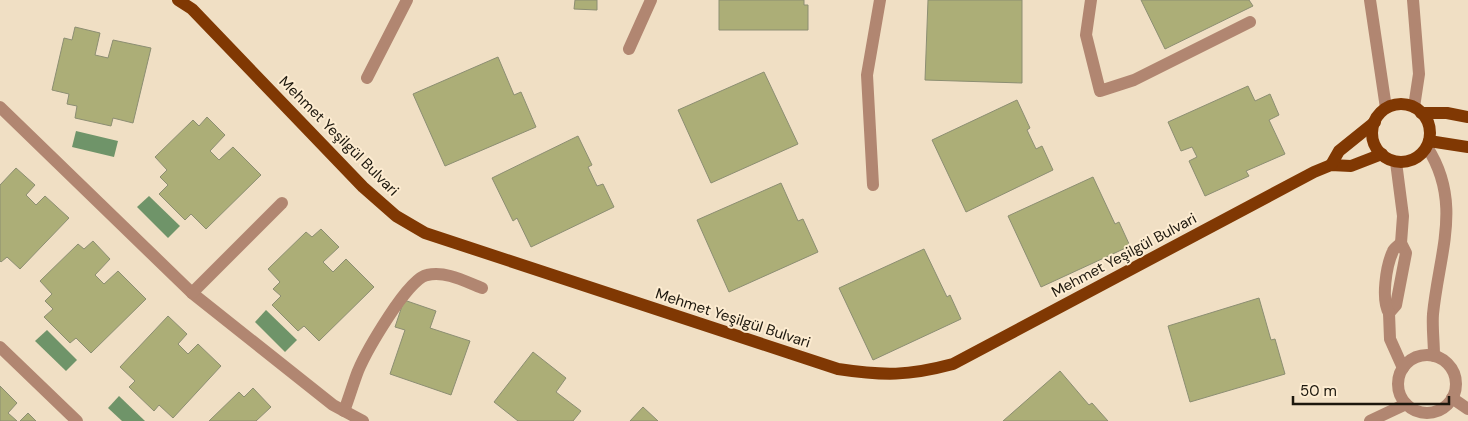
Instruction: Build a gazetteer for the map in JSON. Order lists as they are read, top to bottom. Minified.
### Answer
{"streets":{"main road":["Mehmet Yeşilgül Bulvari"]},"scale_bar":"50 m"}
